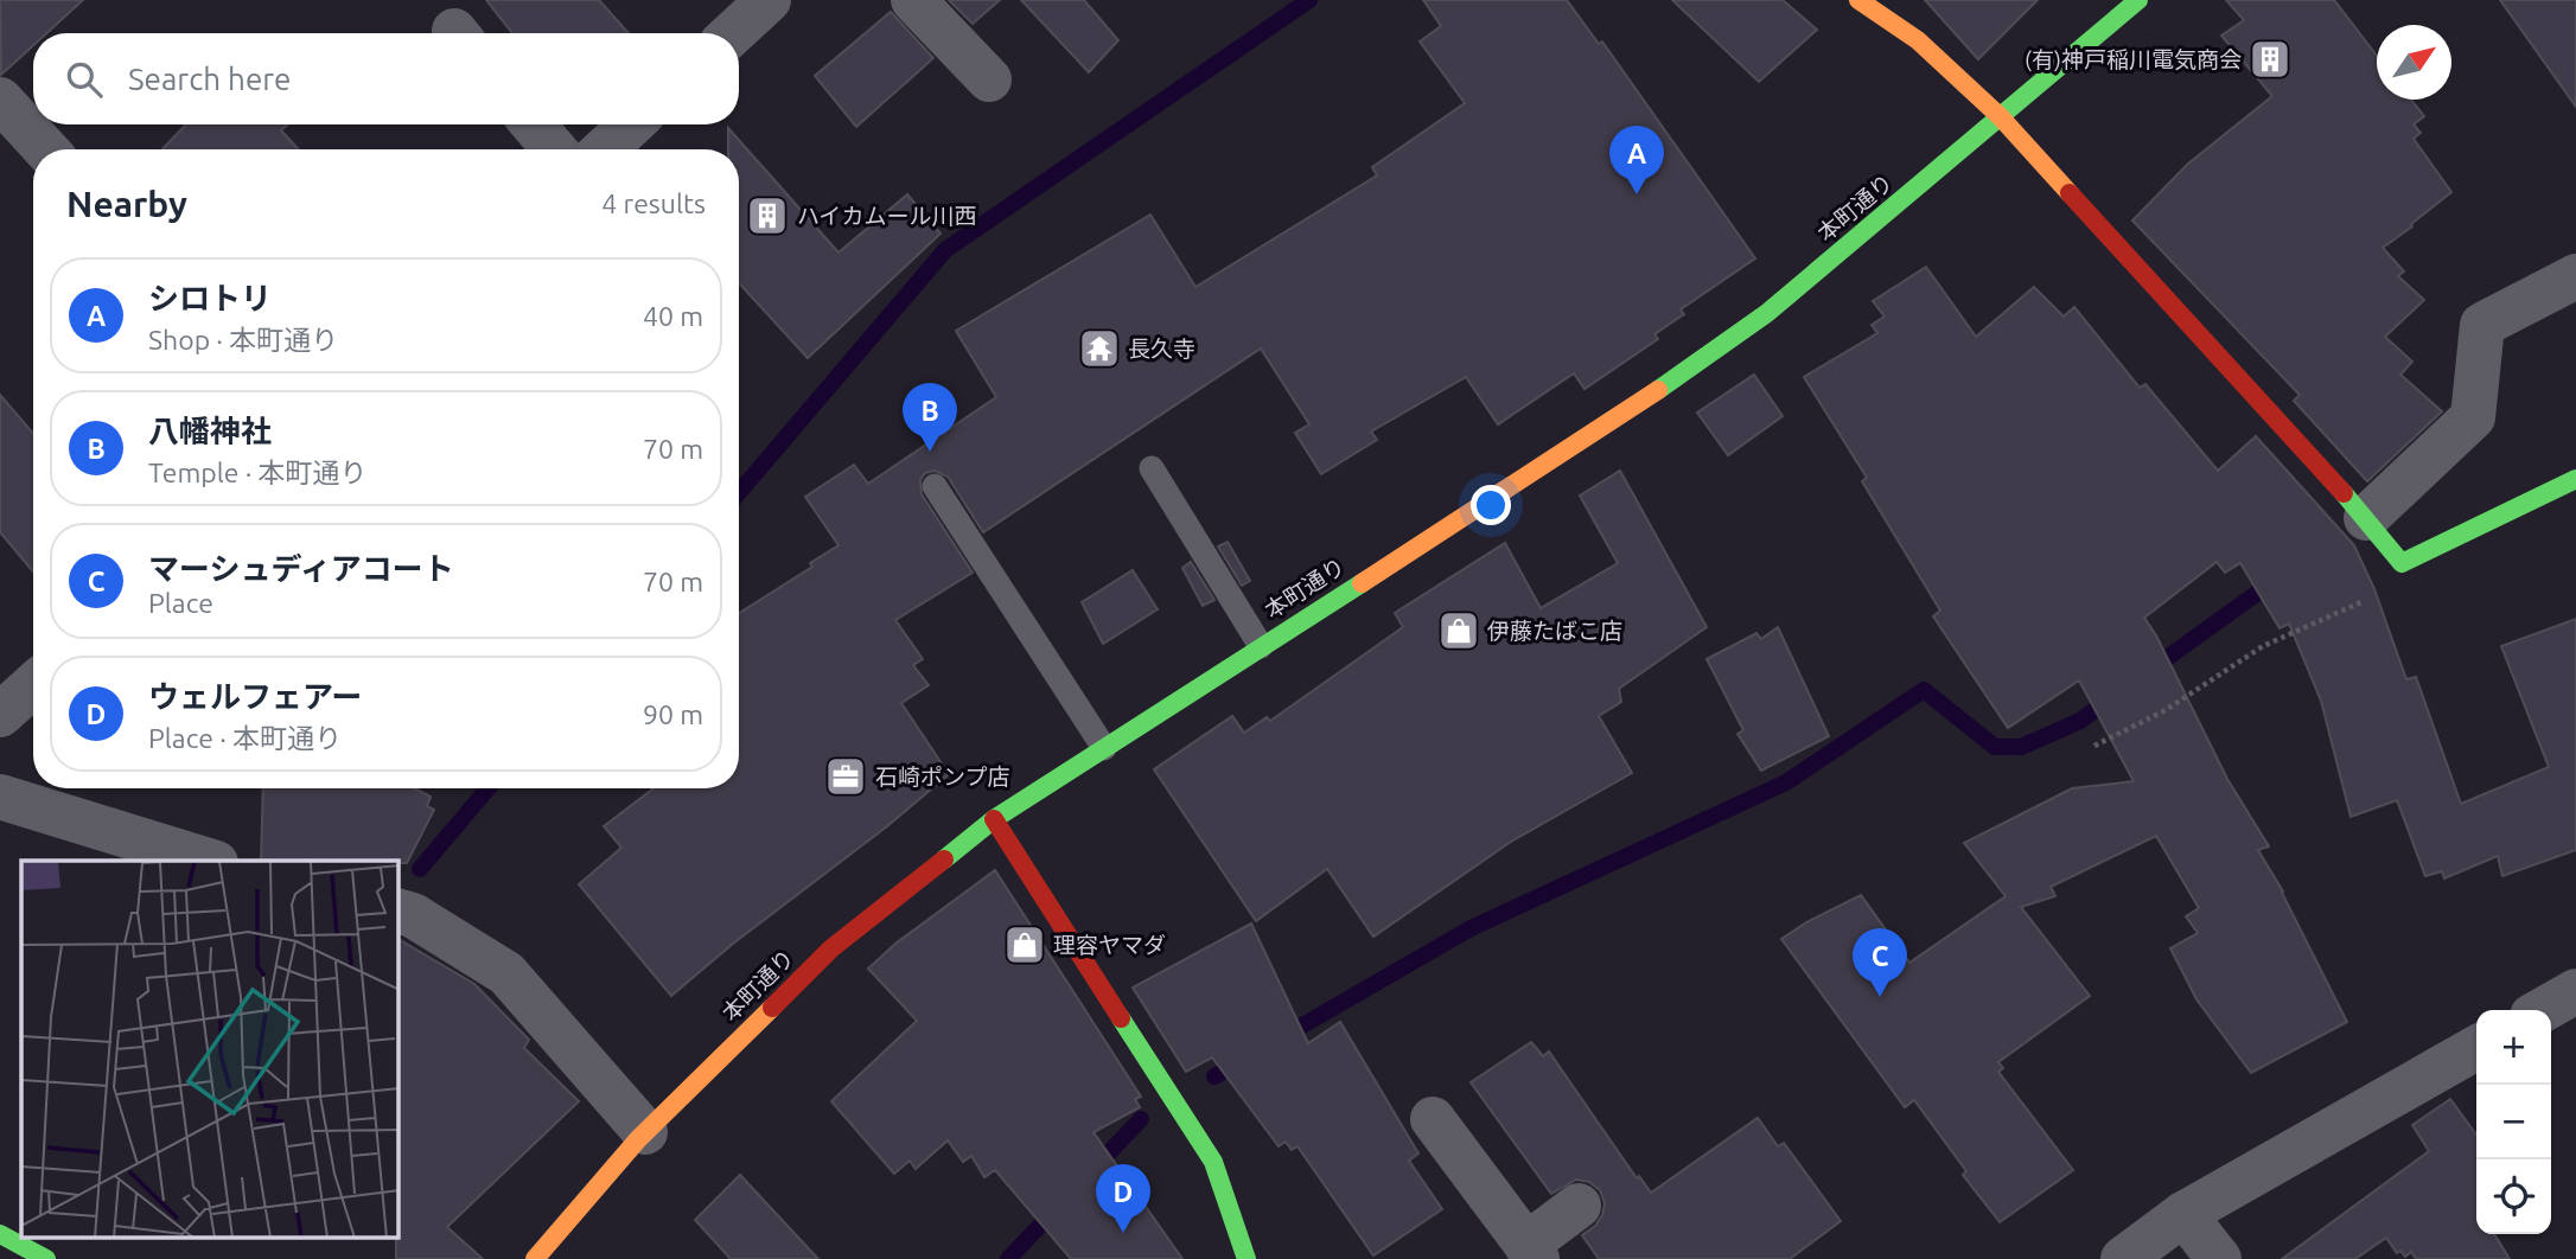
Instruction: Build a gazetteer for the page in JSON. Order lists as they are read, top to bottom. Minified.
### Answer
{"streets":{"street":["本町通り"]},"places":{"building":["(有)神戸稲川電気商会","ハイカムール川西"],"temple":["長久寺"],"shop":["伊藤たばこ店","理容ヤマダ"],"office":["石崎ポンプ店"]},"north":"top right","page":{"search":"Search here","pins":["A","B","C","D"],"heading":["Nearby","4 results"],"list":[{"mark":"A","name":"シロトリ","note":"Shop · 本町通り","value":"40 m"},{"mark":"B","name":"八幡神社","note":"Temple · 本町通り","value":"70 m"},{"mark":"C","name":"マーシュディアコート","note":"Place","value":"70 m"},{"mark":"D","name":"ウェルフェアー","note":"Place · 本町通り","value":"90 m"}],"map_buttons":["+","−"]}}
